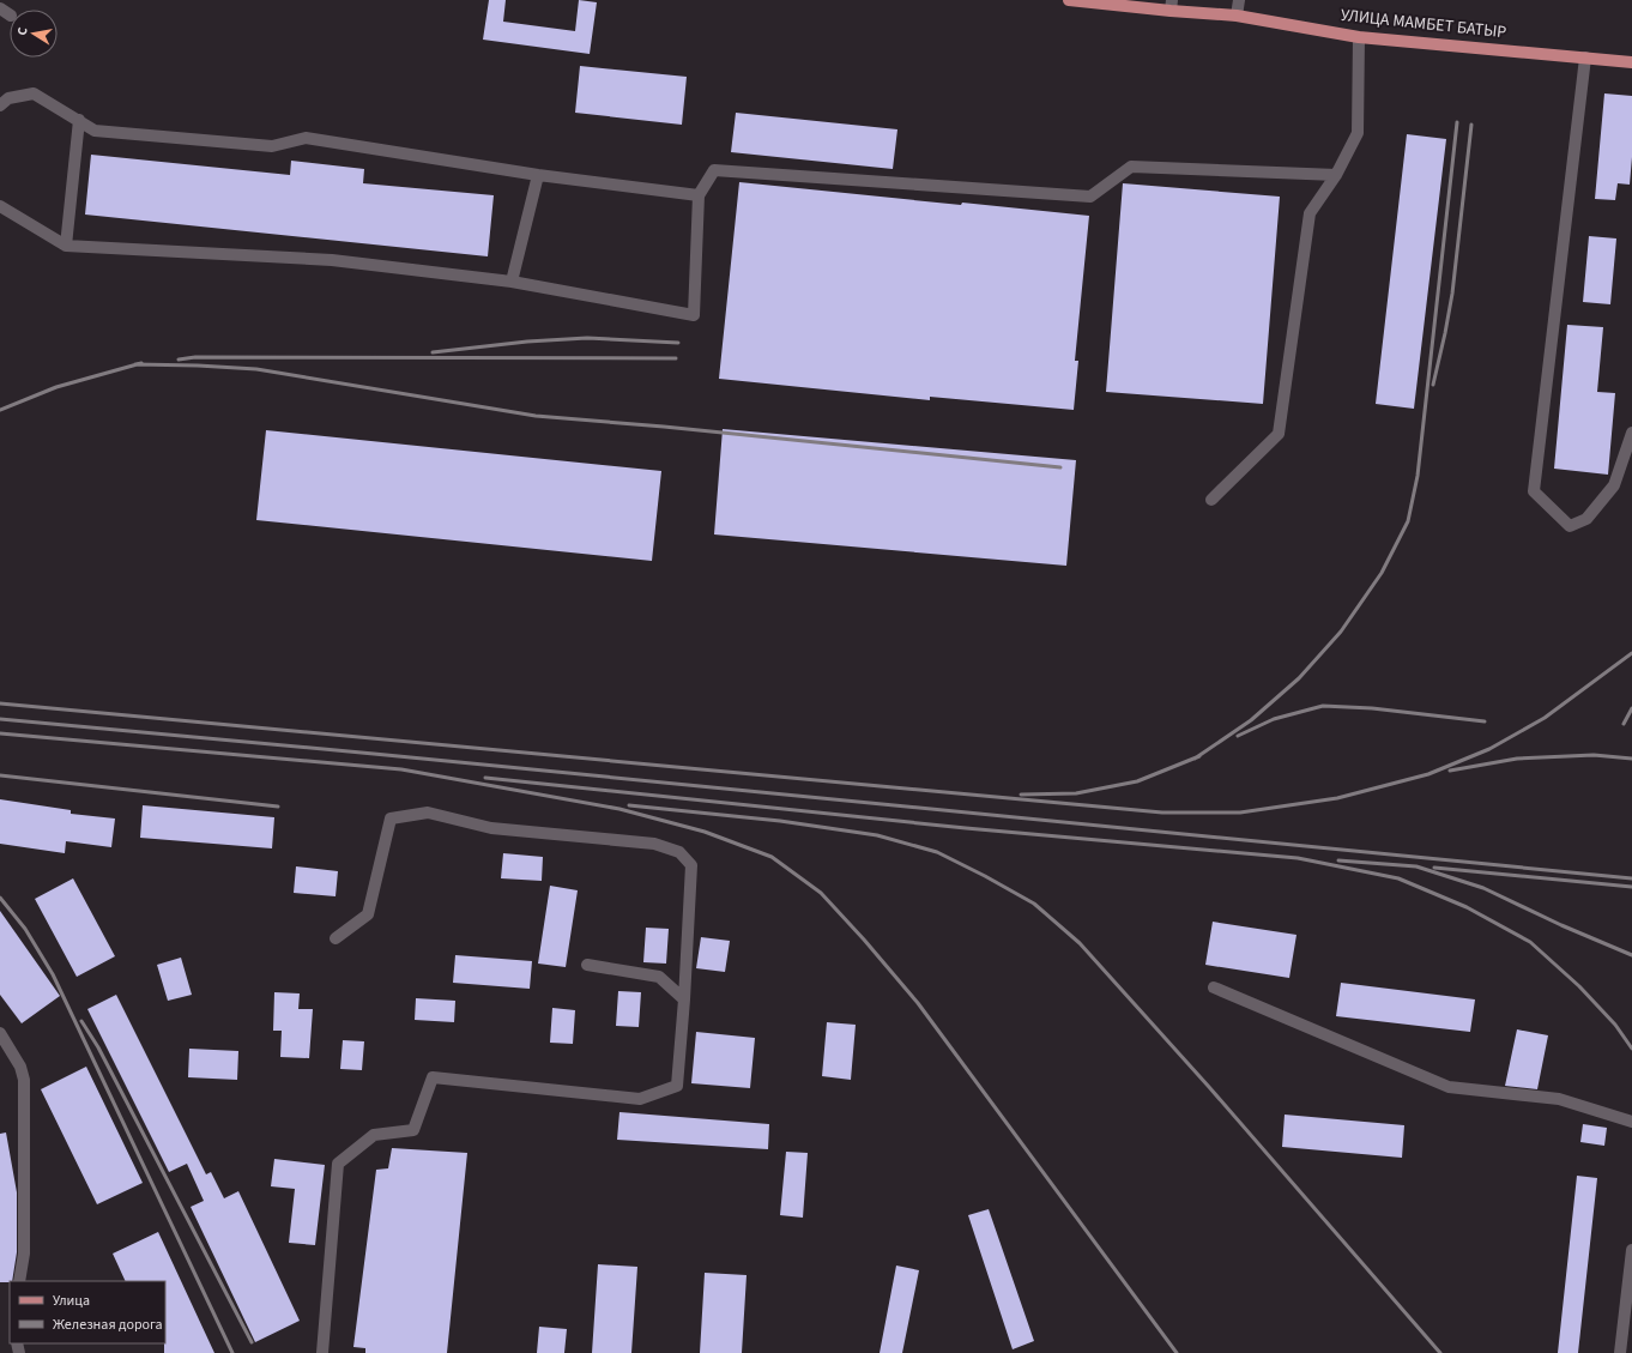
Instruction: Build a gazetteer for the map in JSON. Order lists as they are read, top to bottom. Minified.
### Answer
{"streets":{"main road":["УЛИЦА МАМБЕТ БАТЫР"]},"legend":["Улица","Железная дорога"],"north":"left"}
